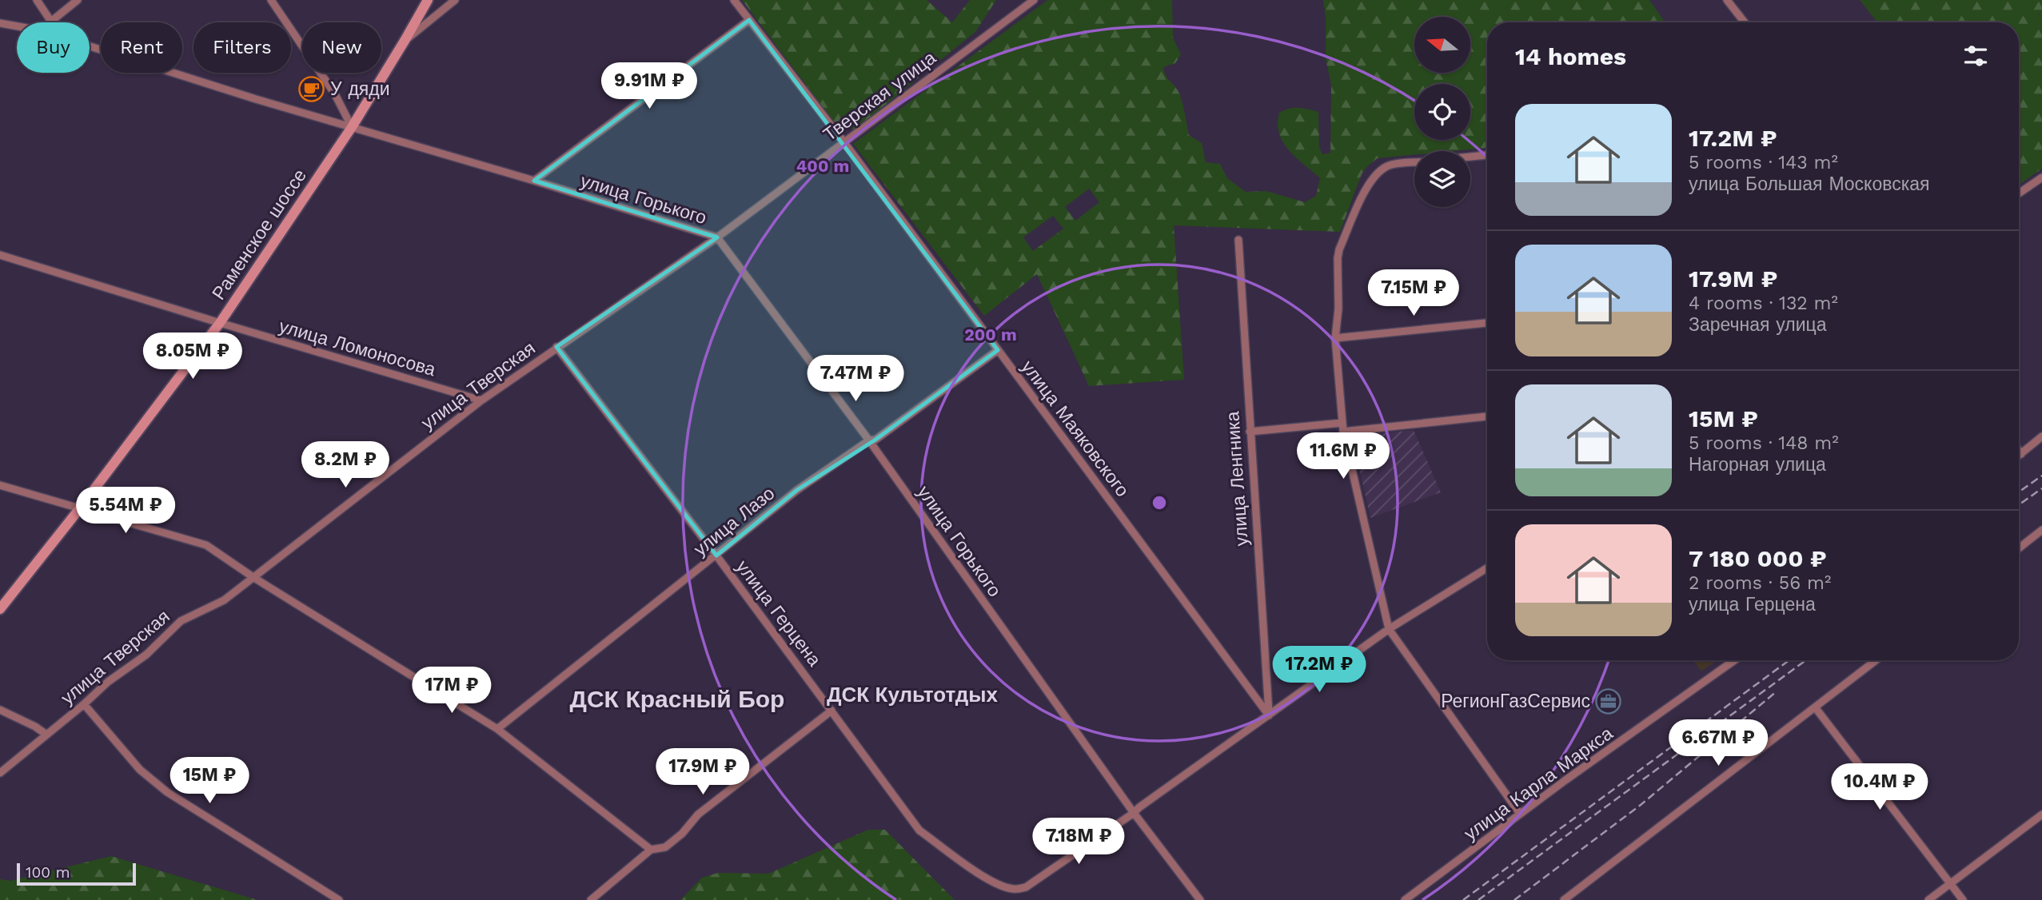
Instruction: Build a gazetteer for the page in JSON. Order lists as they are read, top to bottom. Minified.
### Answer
{"streets":{"main road":["Раменское шоссе"],"street":["Тверская улица","улица Горького","улица Ломоносова","улица Тверская","улица Маяковского","улица Ленгника","улица Лазо","улица Герцена","улица Карла Маркса"]},"crossings":[["Тверская улица","улица Горького"],["Тверская улица","улица Тверская"],["Тверская улица","улица Маяковского"],["улица Горького","Раменское шоссе"],["улица Горького","улица Тверская"],["улица Горького","улица Лазо"],["улица Горького","улица Герцена"],["Раменское шоссе","улица Ломоносова"],["улица Ломоносова","улица Тверская"],["улица Тверская","улица Герцена"],["улица Маяковского","улица Ленгника"],["улица Маяковского","улица Лазо"],["улица Маяковского","улица Герцена"],["улица Ленгника","улица Герцена"],["улица Лазо","улица Герцена"]],"districts":["ДСК Культотдых","ДСК Красный Бор"],"places":{"cafe":["У дяди"],"office":["РегионГазСервис"]},"scale_bar":"100 m","north":"left","page":{"chip":["Buy","Rent","Filters","New"],"heading":"14 homes","price":["9.91M ₽","7.15M ₽","8.05M ₽","7.47M ₽","11.6M ₽","8.2M ₽","5.54M ₽","17.2M ₽","17M ₽","6.67M ₽","17.9M ₽","15M ₽","10.4M ₽","7.18M ₽"],"list":[{"name":"17.2M ₽","note":"5 rooms · 143 m² · улица Большая Московская"},{"name":"17.9M ₽","note":"4 rooms · 132 m² · Заречная улица"},{"name":"15M ₽","note":"5 rooms · 148 m² · Нагорная улица"},{"name":"7 180 000 ₽","note":"2 rooms · 56 m² · улица Герцена"}],"scale":"100 m"},"rings":["400 m","200 m"]}
